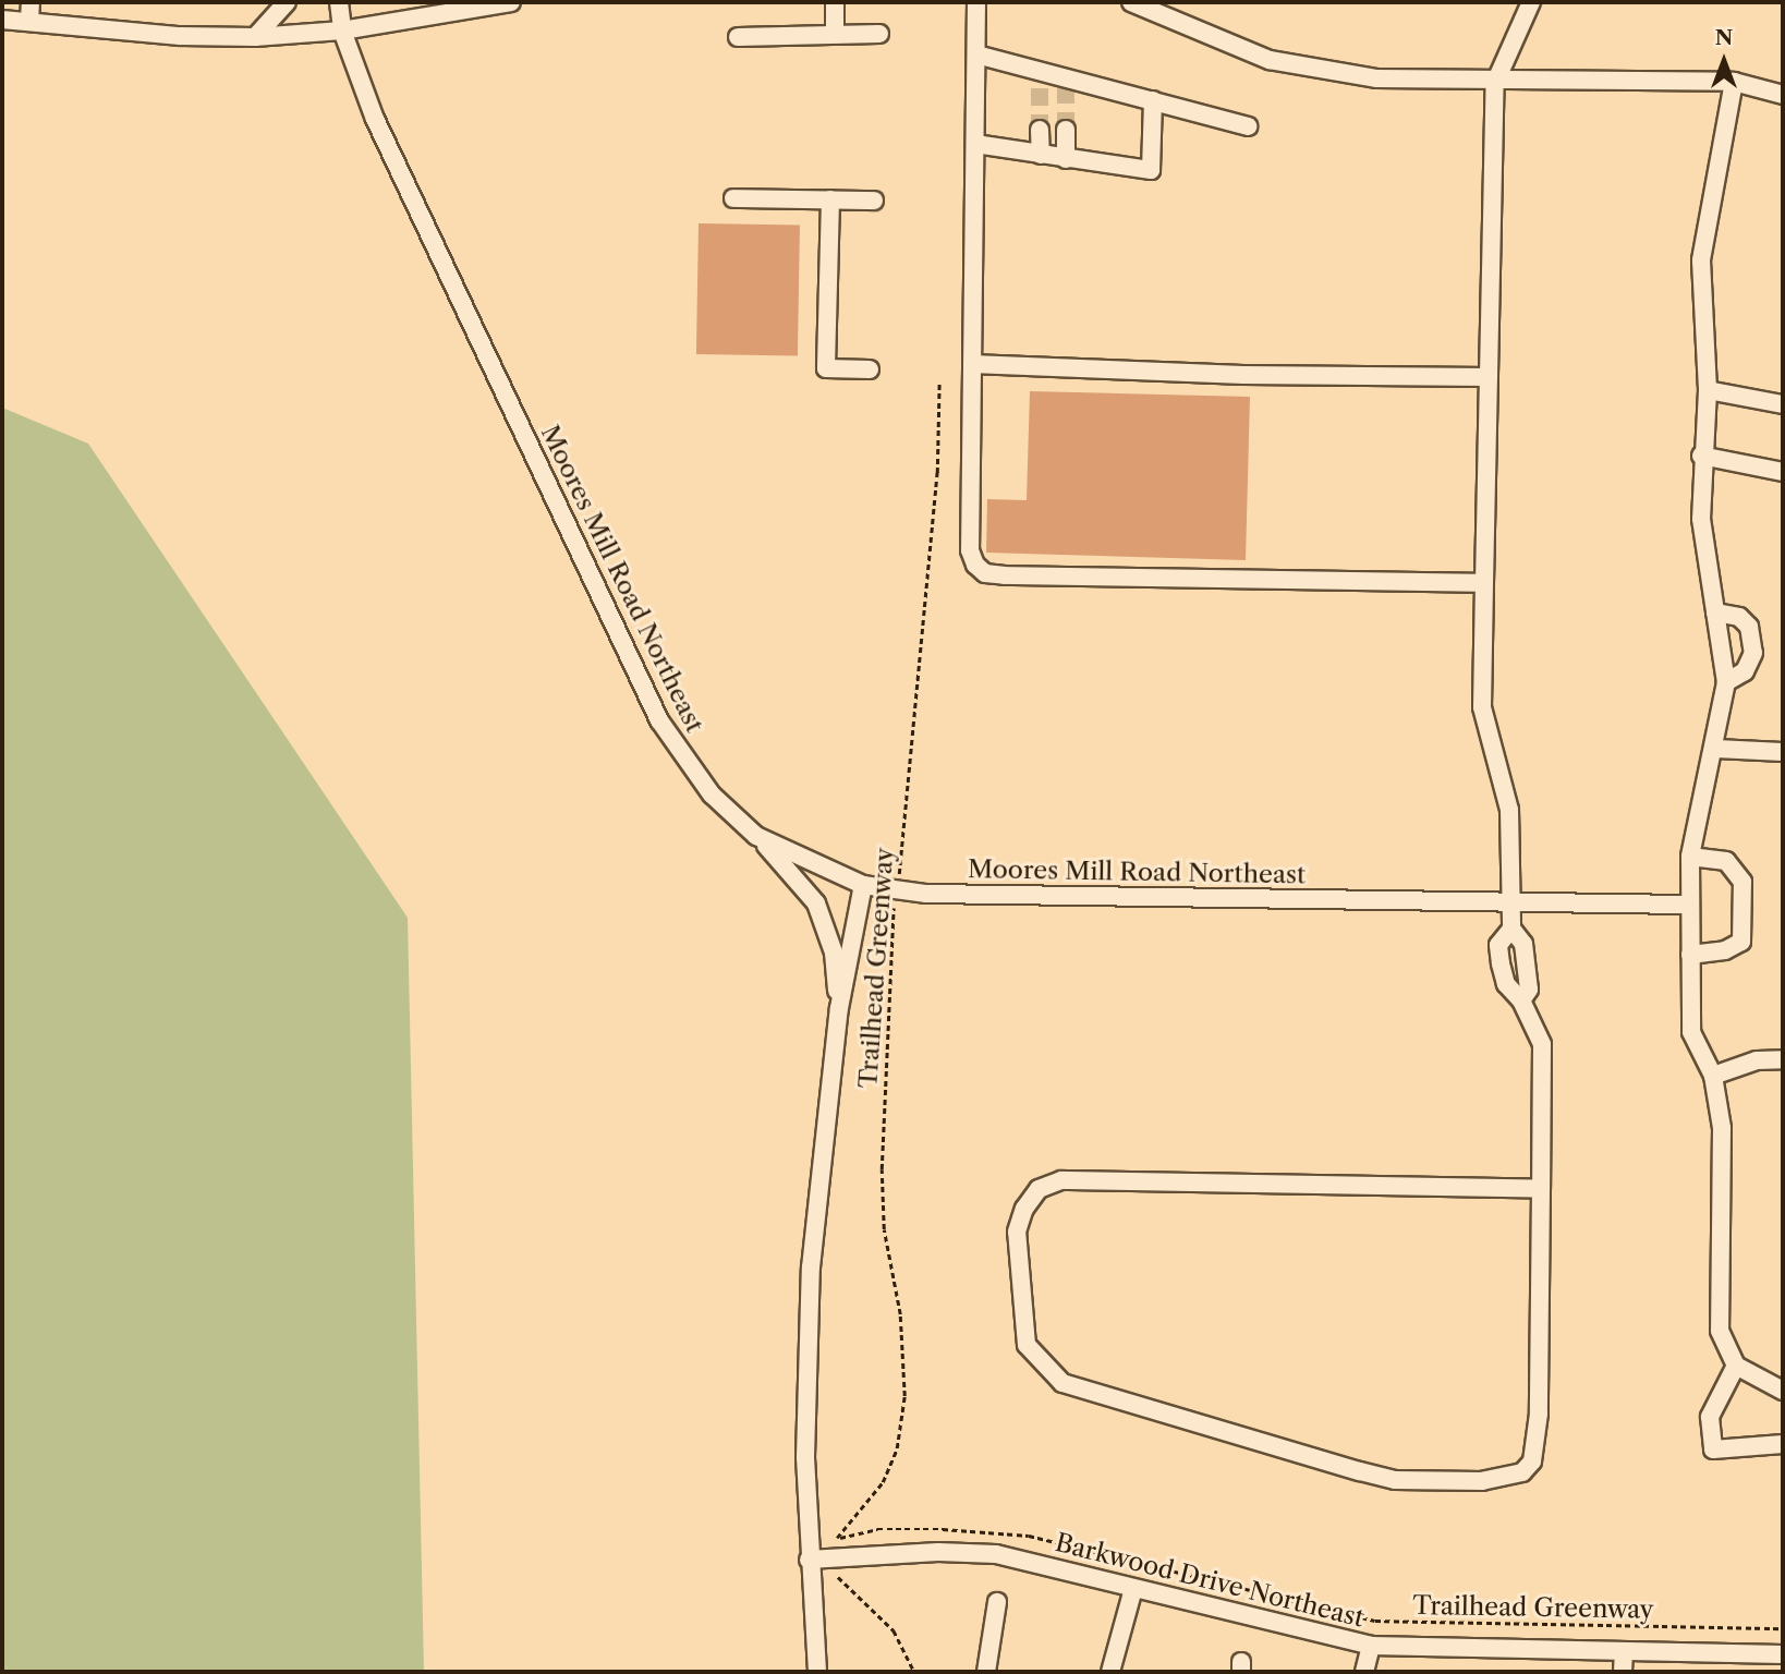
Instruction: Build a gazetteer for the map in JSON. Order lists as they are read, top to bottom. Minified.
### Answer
{"streets":{"street":["Moores Mill Road Northeast","Barkwood Drive Northeast"],"path":["Trailhead Greenway"]},"crossings":[["Moores Mill Road Northeast","Trailhead Greenway"]],"north":"top"}
